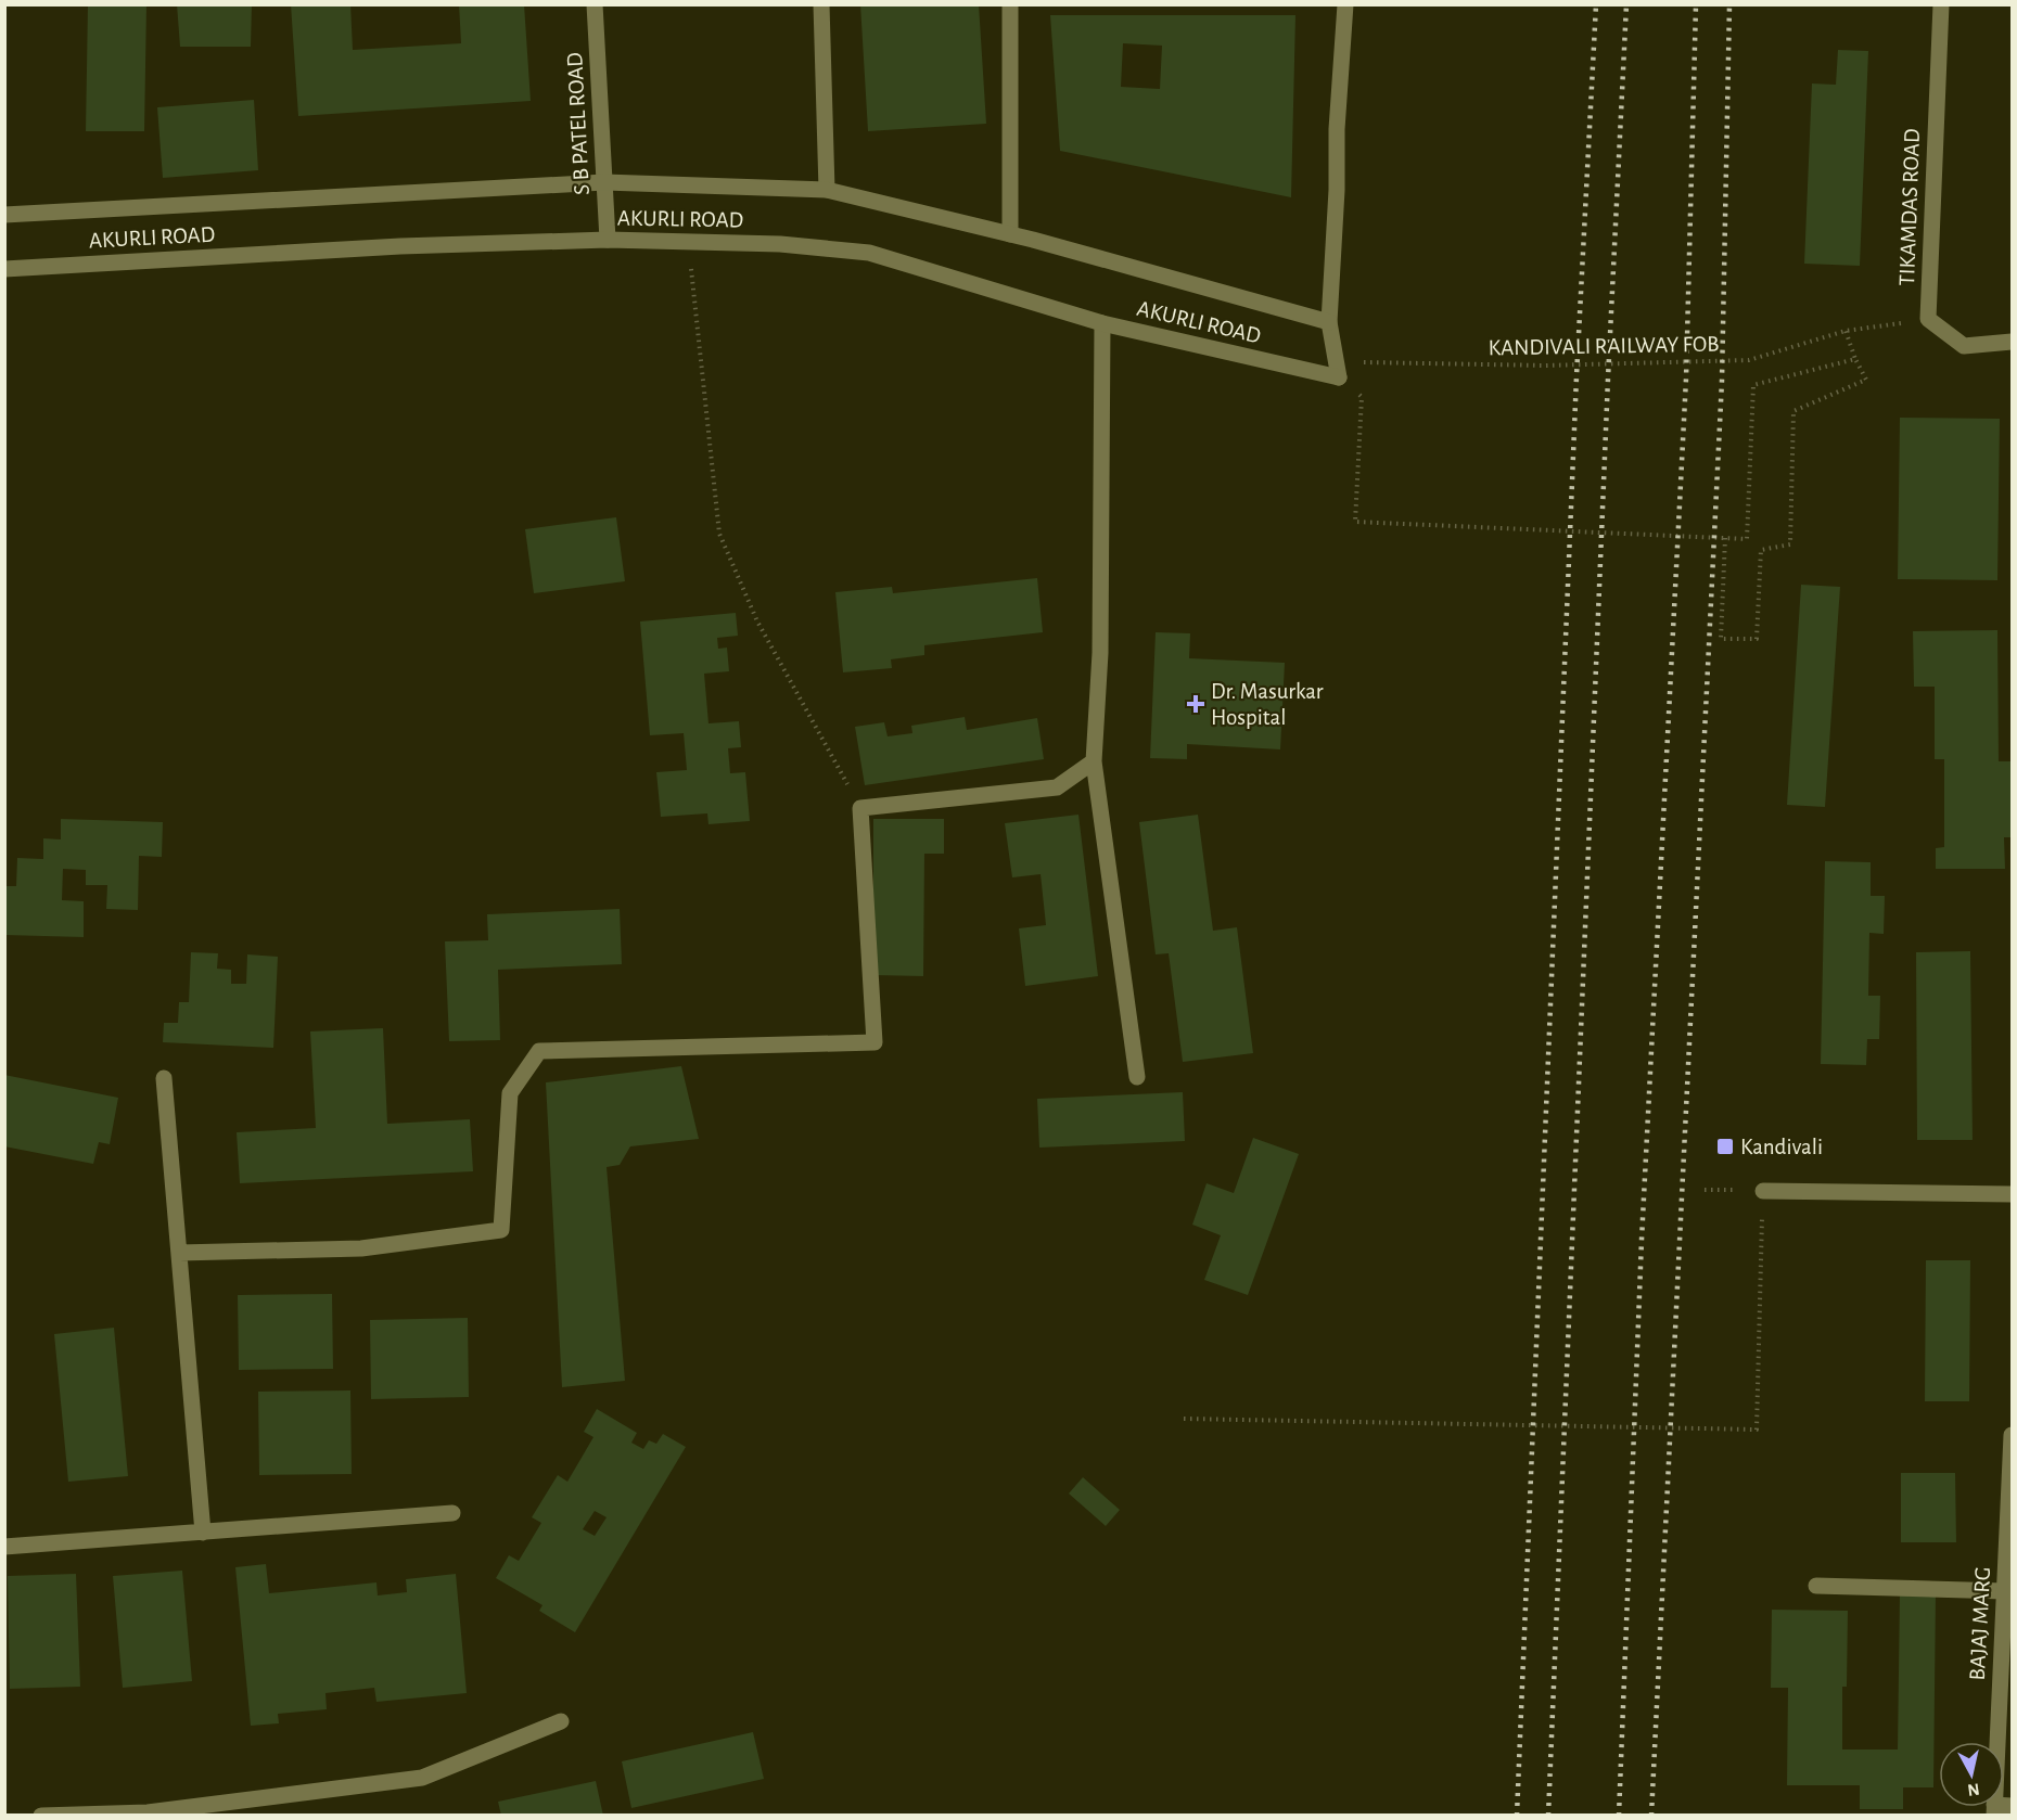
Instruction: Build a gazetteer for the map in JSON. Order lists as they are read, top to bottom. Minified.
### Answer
{"streets":{"street":["S B PATEL ROAD","TIKAMDAS ROAD","AKURLI ROAD","BAJAJ MARG"],"path":["KANDIVALI RAILWAY FOB"]},"crossings":[["S B PATEL ROAD","AKURLI ROAD"],["TIKAMDAS ROAD","KANDIVALI RAILWAY FOB"]],"places":{"health":["Dr. Masurkar Hospital"],"transit":["Kandivali"]},"north":"bottom"}
